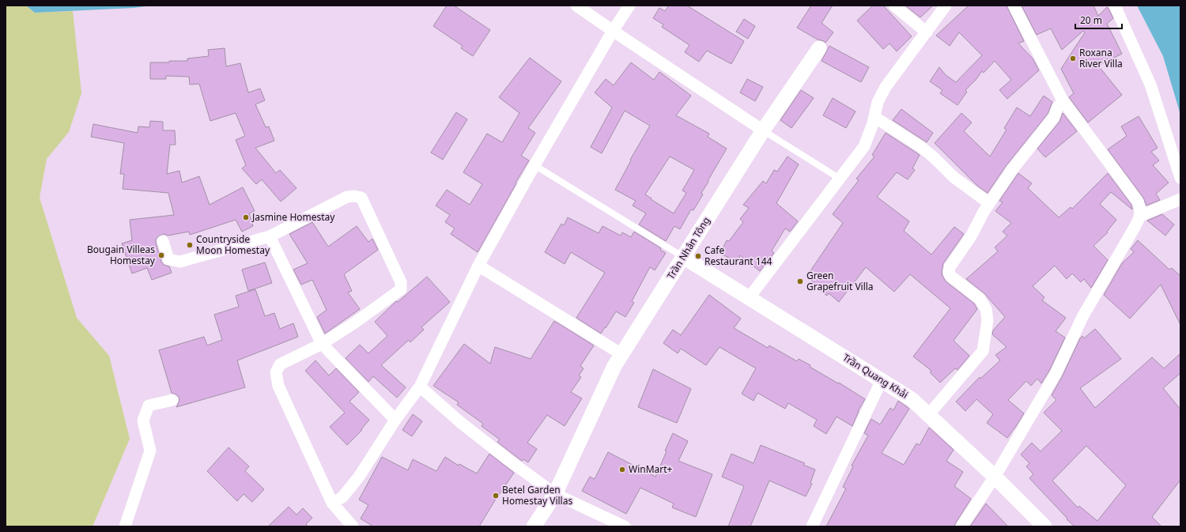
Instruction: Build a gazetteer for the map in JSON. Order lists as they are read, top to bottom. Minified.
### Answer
{"streets":{"street":["Trần Nhân Tông","Trần Quang Khải"]},"crossings":[["Trần Nhân Tông","Trần Quang Khải"]],"places":["Roxana River Villa","Jasmine Homestay","Countryside Moon Homestay","Bougain Villeas Homestay","Cafe Restaurant 144","Green Grapefruit Villa","WinMart+","Betel Garden Homestay Villas"],"scale_bar":"20 m"}
